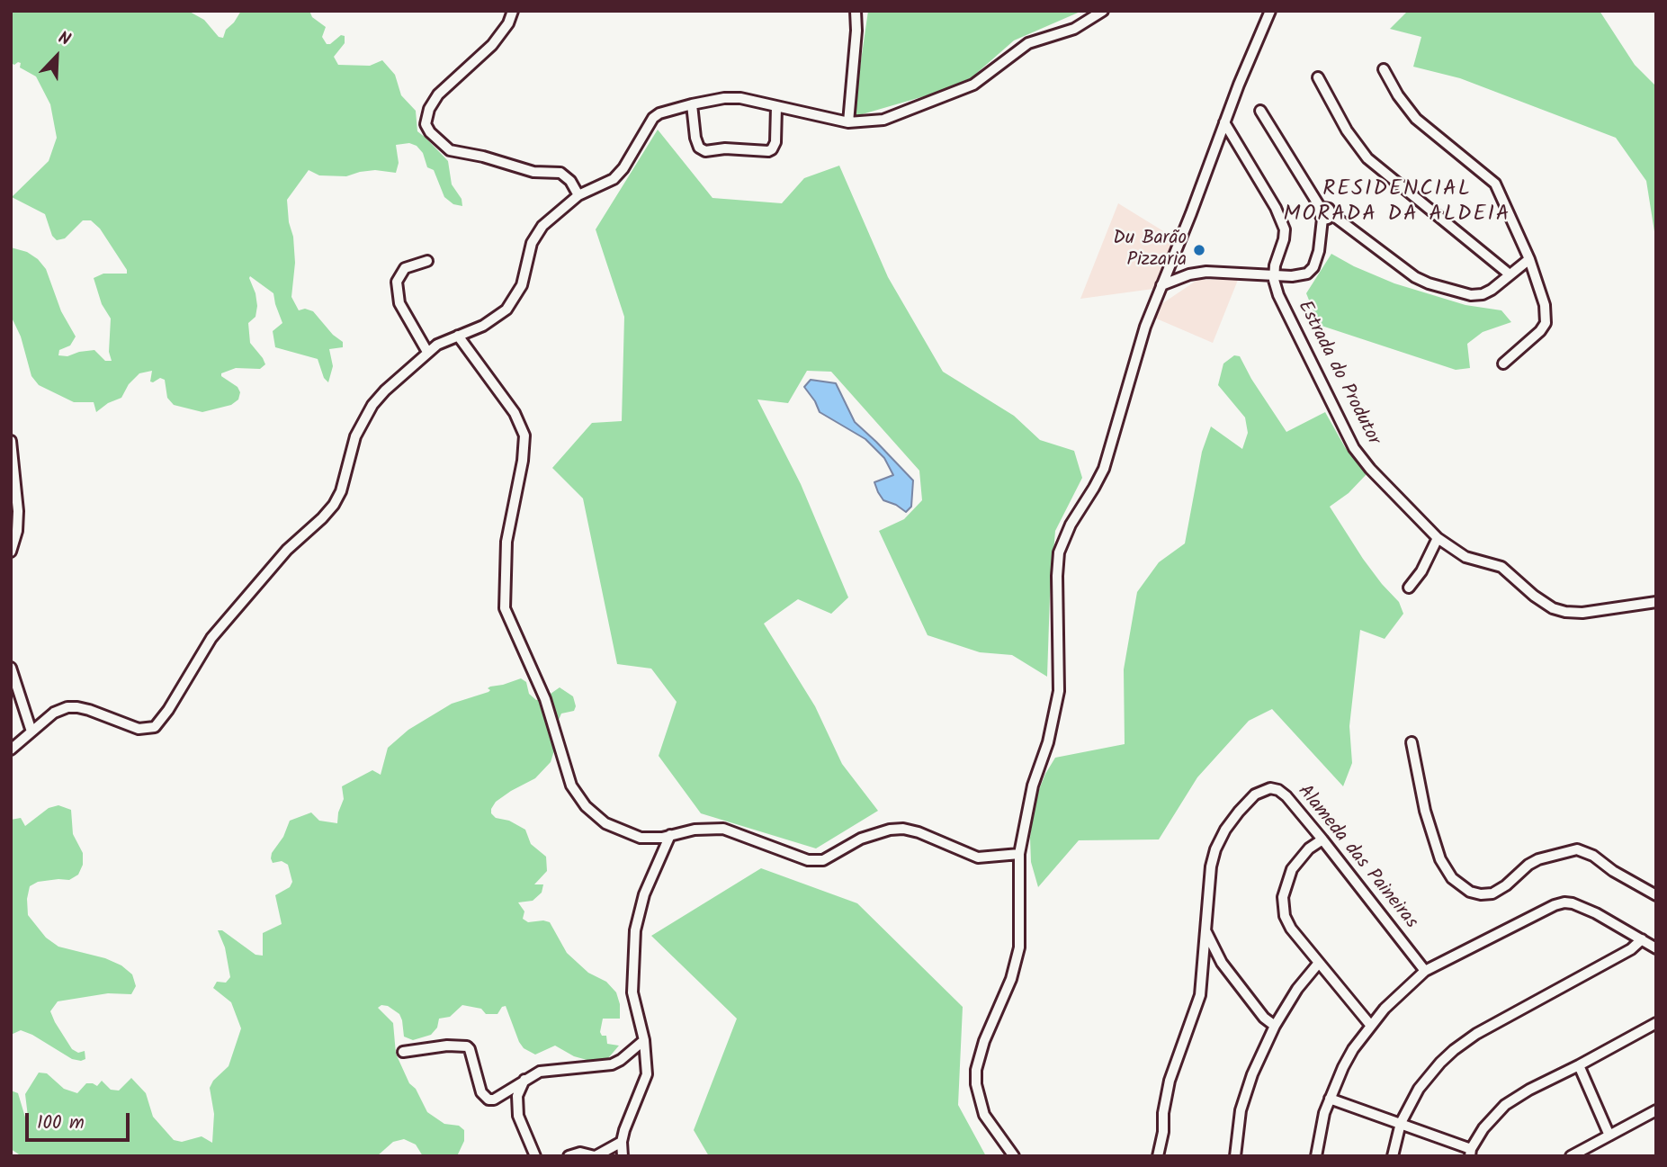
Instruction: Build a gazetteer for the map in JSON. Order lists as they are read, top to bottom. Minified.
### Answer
{"streets":{"street":["Estrada do Produtor","Alameda das Paineiras"]},"districts":["RESIDENCIAL MORADA DA ALDEIA"],"places":["Du Barão Pizzaria"],"scale_bar":"100 m","north":"top right"}
